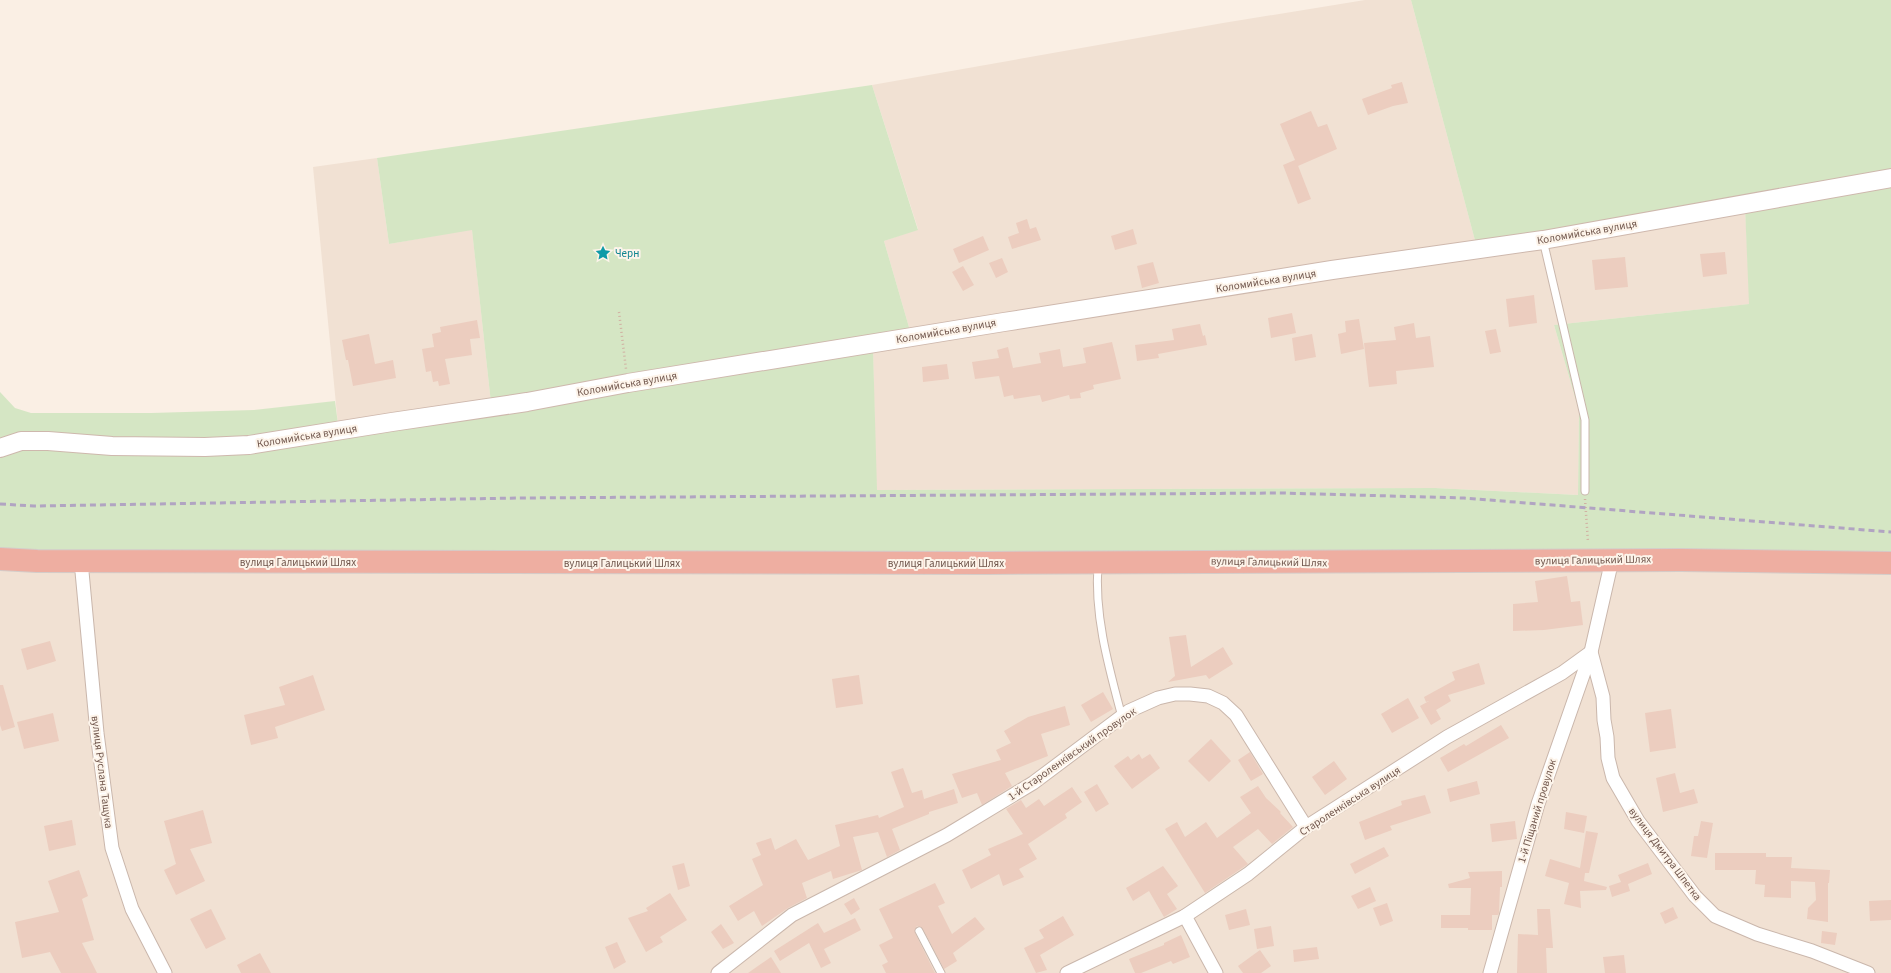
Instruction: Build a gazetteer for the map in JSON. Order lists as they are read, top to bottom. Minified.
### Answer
{"streets":{"highway":["вулиця Галицький Шлях"],"street":["Коломийська вулиця","1-й Староленківський провулок","вулиця Руслана Тащука","Староленківська вулиця","1-й Піщаний провулок","вулиця Дмитра Шпетка"]},"crossings":[["вулиця Галицький Шлях","вулиця Руслана Тащука"],["вулиця Галицький Шлях","вулиця Дмитра Шпетка"],["1-й Староленківський провулок","Староленківська вулиця"],["Староленківська вулиця","1-й Піщаний провулок"],["Староленківська вулиця","вулиця Дмитра Шпетка"],["1-й Піщаний провулок","вулиця Дмитра Шпетка"]],"places":{"place":["Черн"]}}
